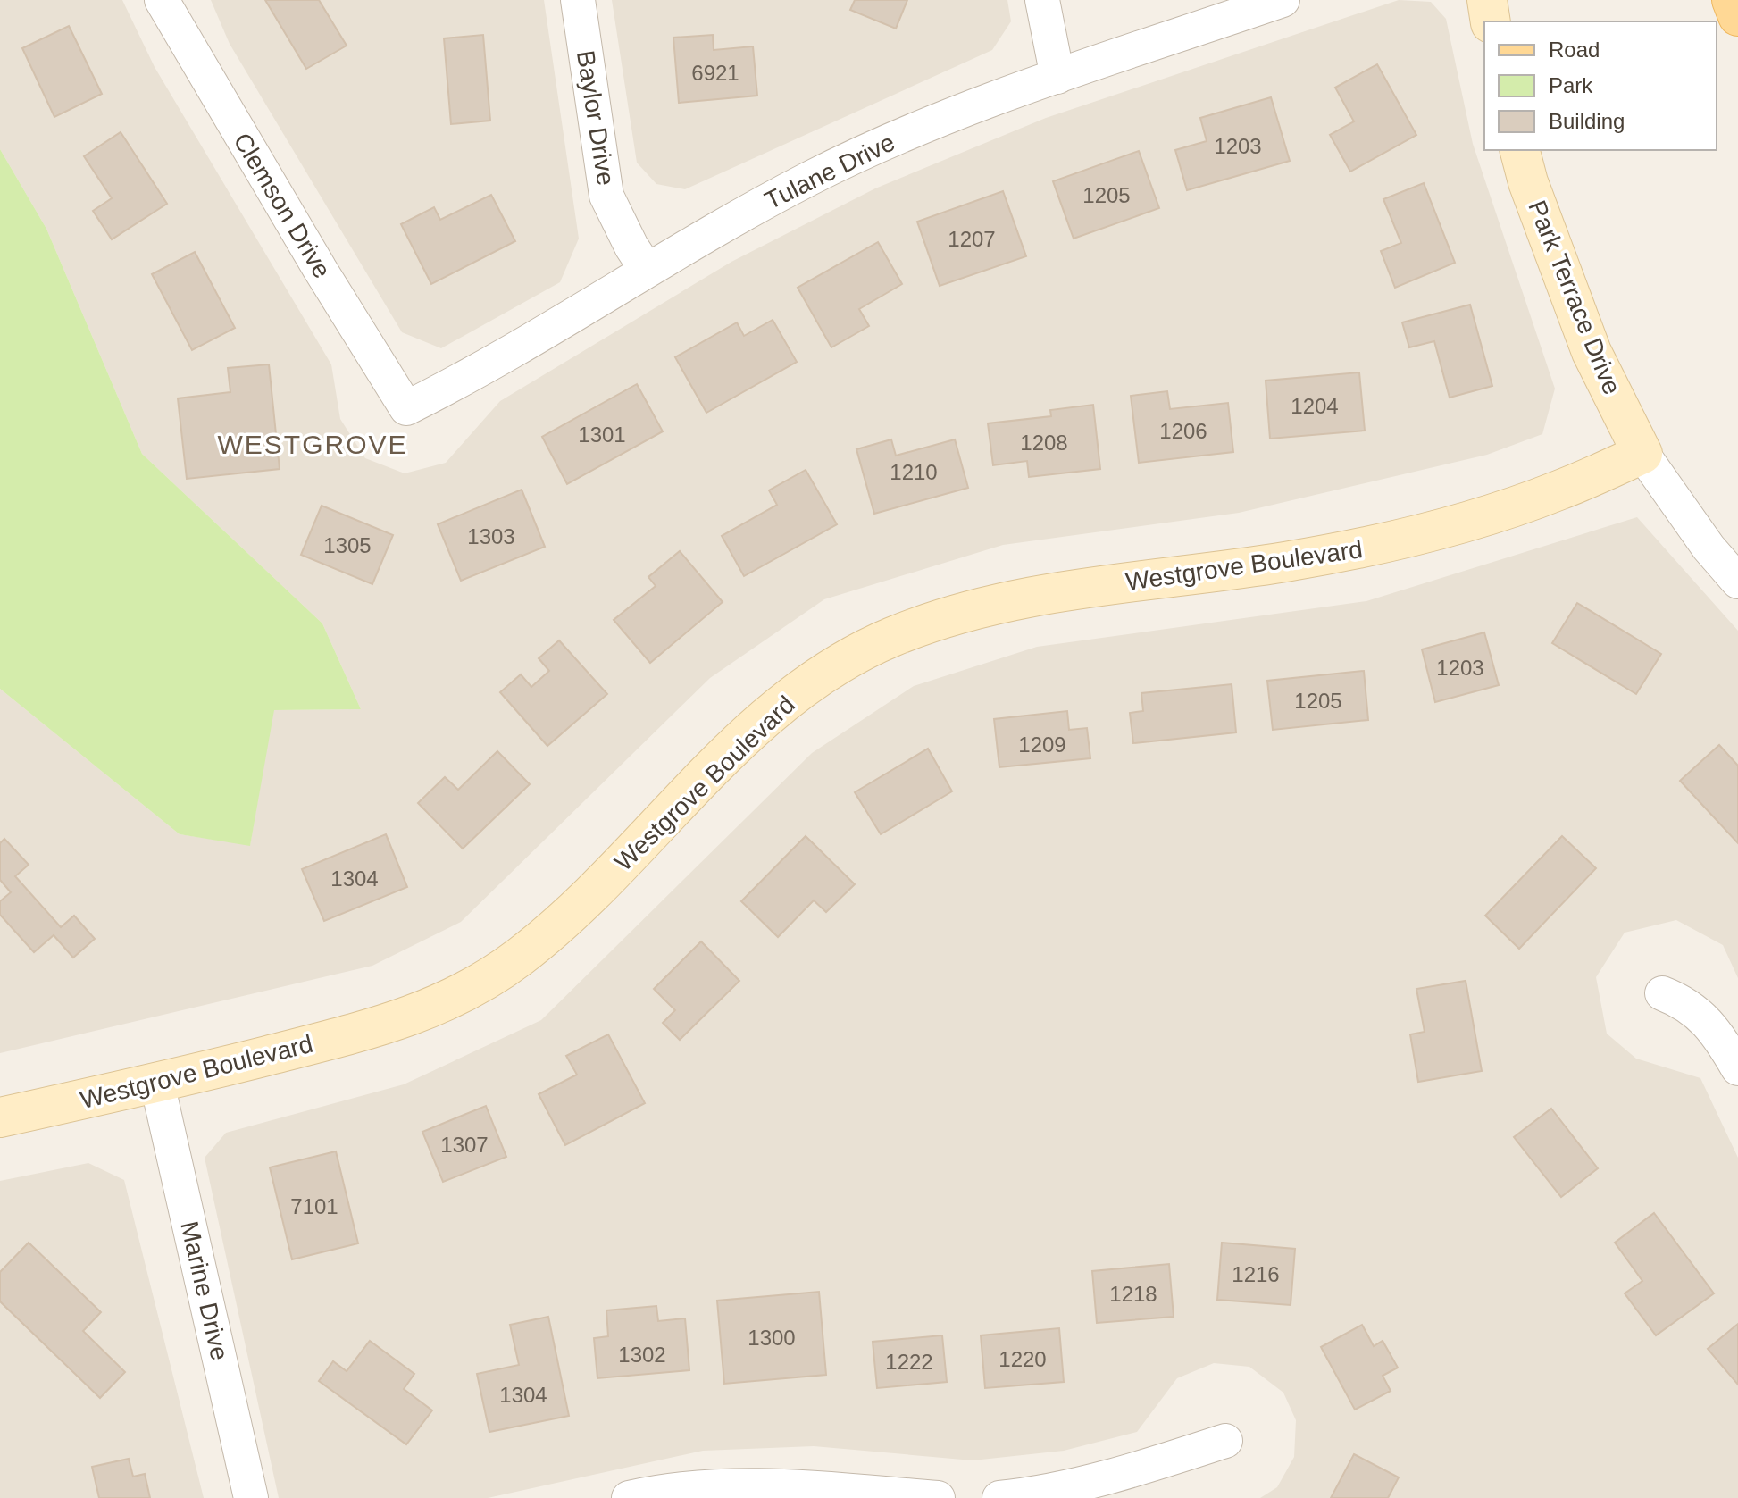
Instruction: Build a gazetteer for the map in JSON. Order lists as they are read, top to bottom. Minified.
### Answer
{"streets":{"street":["Baylor Drive","Tulane Drive","Clemson Drive","Park Terrace Drive","Westgrove Boulevard","Marine Drive"]},"crossings":[["Baylor Drive","Tulane Drive"],["Tulane Drive","Clemson Drive"],["Park Terrace Drive","Westgrove Boulevard"],["Westgrove Boulevard","Marine Drive"]],"districts":["WESTGROVE"],"house_numbers":["6921","1203","1205","1207","1204","1206","1301","1208","1210","1303","1305","1203","1205","1209","1304","1307","7101","1216","1218","1300","1302","1220","1222","1304"],"legend":["Road","Park","Building"]}
